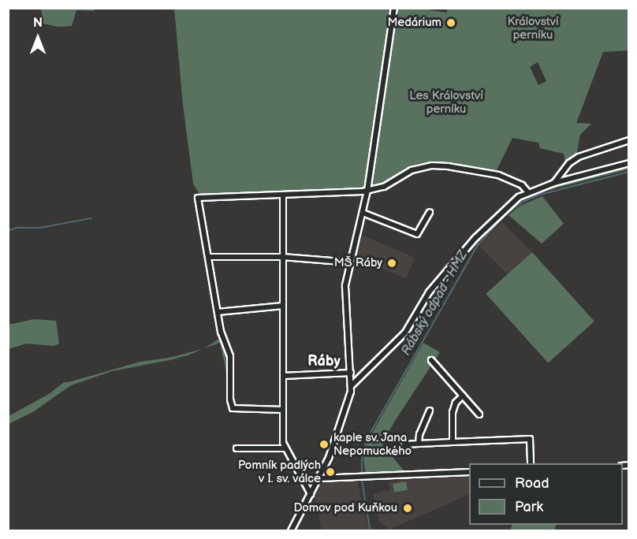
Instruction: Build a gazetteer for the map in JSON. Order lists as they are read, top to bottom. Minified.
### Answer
{"districts":["Ráby"],"water":["Rábský odpad - HMZ"],"parks":["Království perníku","Les Království perníku"],"places":["Medárium","MŠ Ráby","kaple sv. Jana Nepomuckého","Pomník padlých v I. sv. válce","Domov pod Kuňkou"],"legend":["Road","Park"],"north":"top"}
